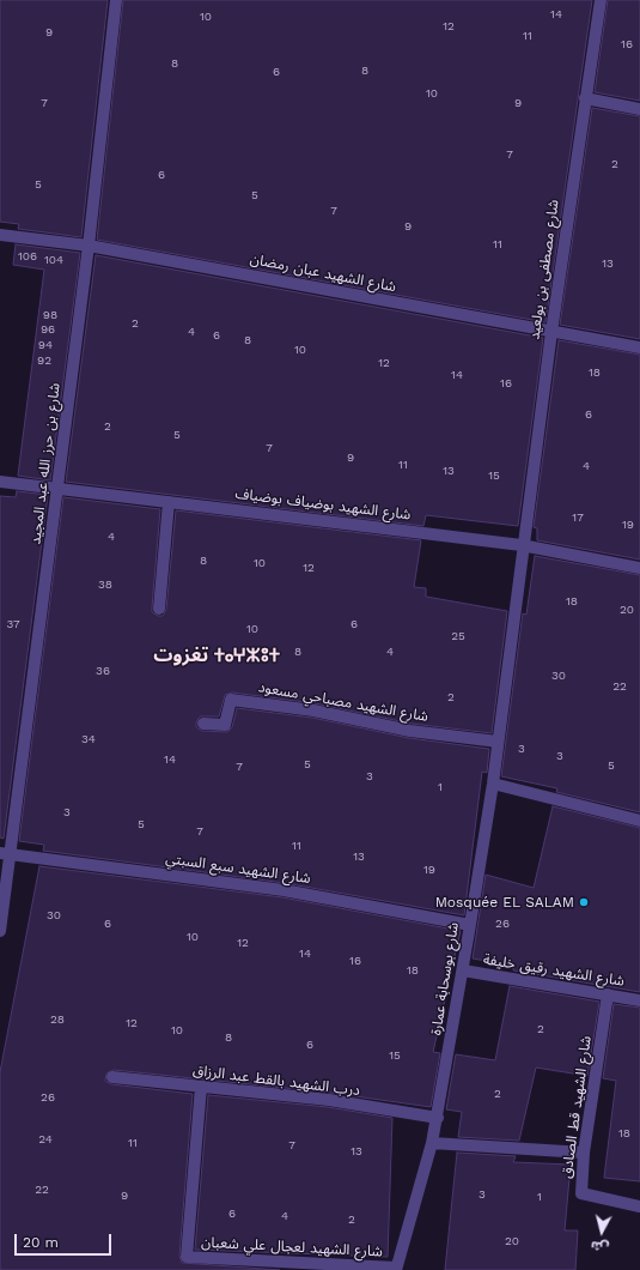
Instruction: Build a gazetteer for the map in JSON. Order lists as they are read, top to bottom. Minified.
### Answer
{"streets":{"street":["شارع مصطفى بن بولعيد","شارع الشهيد عبان رمضان","شارع بن حرز الله عبد المجيد","شارع الشهيد بوضياف بوضياف","شارع الشهيد مصباحي مسعود","شارع الشهيد سبع السبتي","شارع الشهيد رقيق خليفة","شارع بوسحابة عمارة","درب الشهيد بالقط عبد الرزاق","شارع الشهيد قط الصادق","شارع الشهيد لعجال علي شعبان"]},"crossings":[["شارع مصطفى بن بولعيد","شارع الشهيد عبان رمضان"],["شارع مصطفى بن بولعيد","شارع الشهيد بوضياف بوضياف"],["شارع مصطفى بن بولعيد","شارع بوسحابة عمارة"],["شارع الشهيد عبان رمضان","شارع بن حرز الله عبد المجيد"],["شارع بن حرز الله عبد المجيد","شارع الشهيد بوضياف بوضياف"],["شارع بن حرز الله عبد المجيد","شارع الشهيد سبع السبتي"],["شارع الشهيد بوضياف بوضياف","شارع بوسحابة عمارة"],["شارع الشهيد مصباحي مسعود","شارع بوسحابة عمارة"],["شارع الشهيد سبع السبتي","شارع بوسحابة عمارة"],["شارع الشهيد رقيق خليفة","شارع بوسحابة عمارة"],["شارع الشهيد رقيق خليفة","شارع الشهيد قط الصادق"],["شارع بوسحابة عمارة","درب الشهيد بالقط عبد الرزاق"],["شارع بوسحابة عمارة","شارع الشهيد لعجال علي شعبان"],["درب الشهيد بالقط عبد الرزاق","شارع الشهيد لعجال علي شعبان"]],"districts":["تغزوت ⵜⴰⵖⵣⵓⵜ"],"places":["Mosquée EL SALAM"],"house_numbers":["14","10","12","9","11","16","8","8","6","10","7","9","7","2","6","5","5","7","9","11","106","104","13","98","2","96","4","6","8","94","10","92","12","18","14","16","6","2","5","7","9","11","4","13","15","17","19","4","8","10","12","38","18","20","37","6","10","25","8","4","36","30","22","2","34","3","3","14","5","5","7","3","1","3","5","7","11","13","19","30","6","26","10","12","14","16","18","28","12","2","10","8","6","15","2","26","18","24","11","7","13","22","3","9","1","6","4","2","20"],"scale_bar":"20 m","north":"bottom"}
